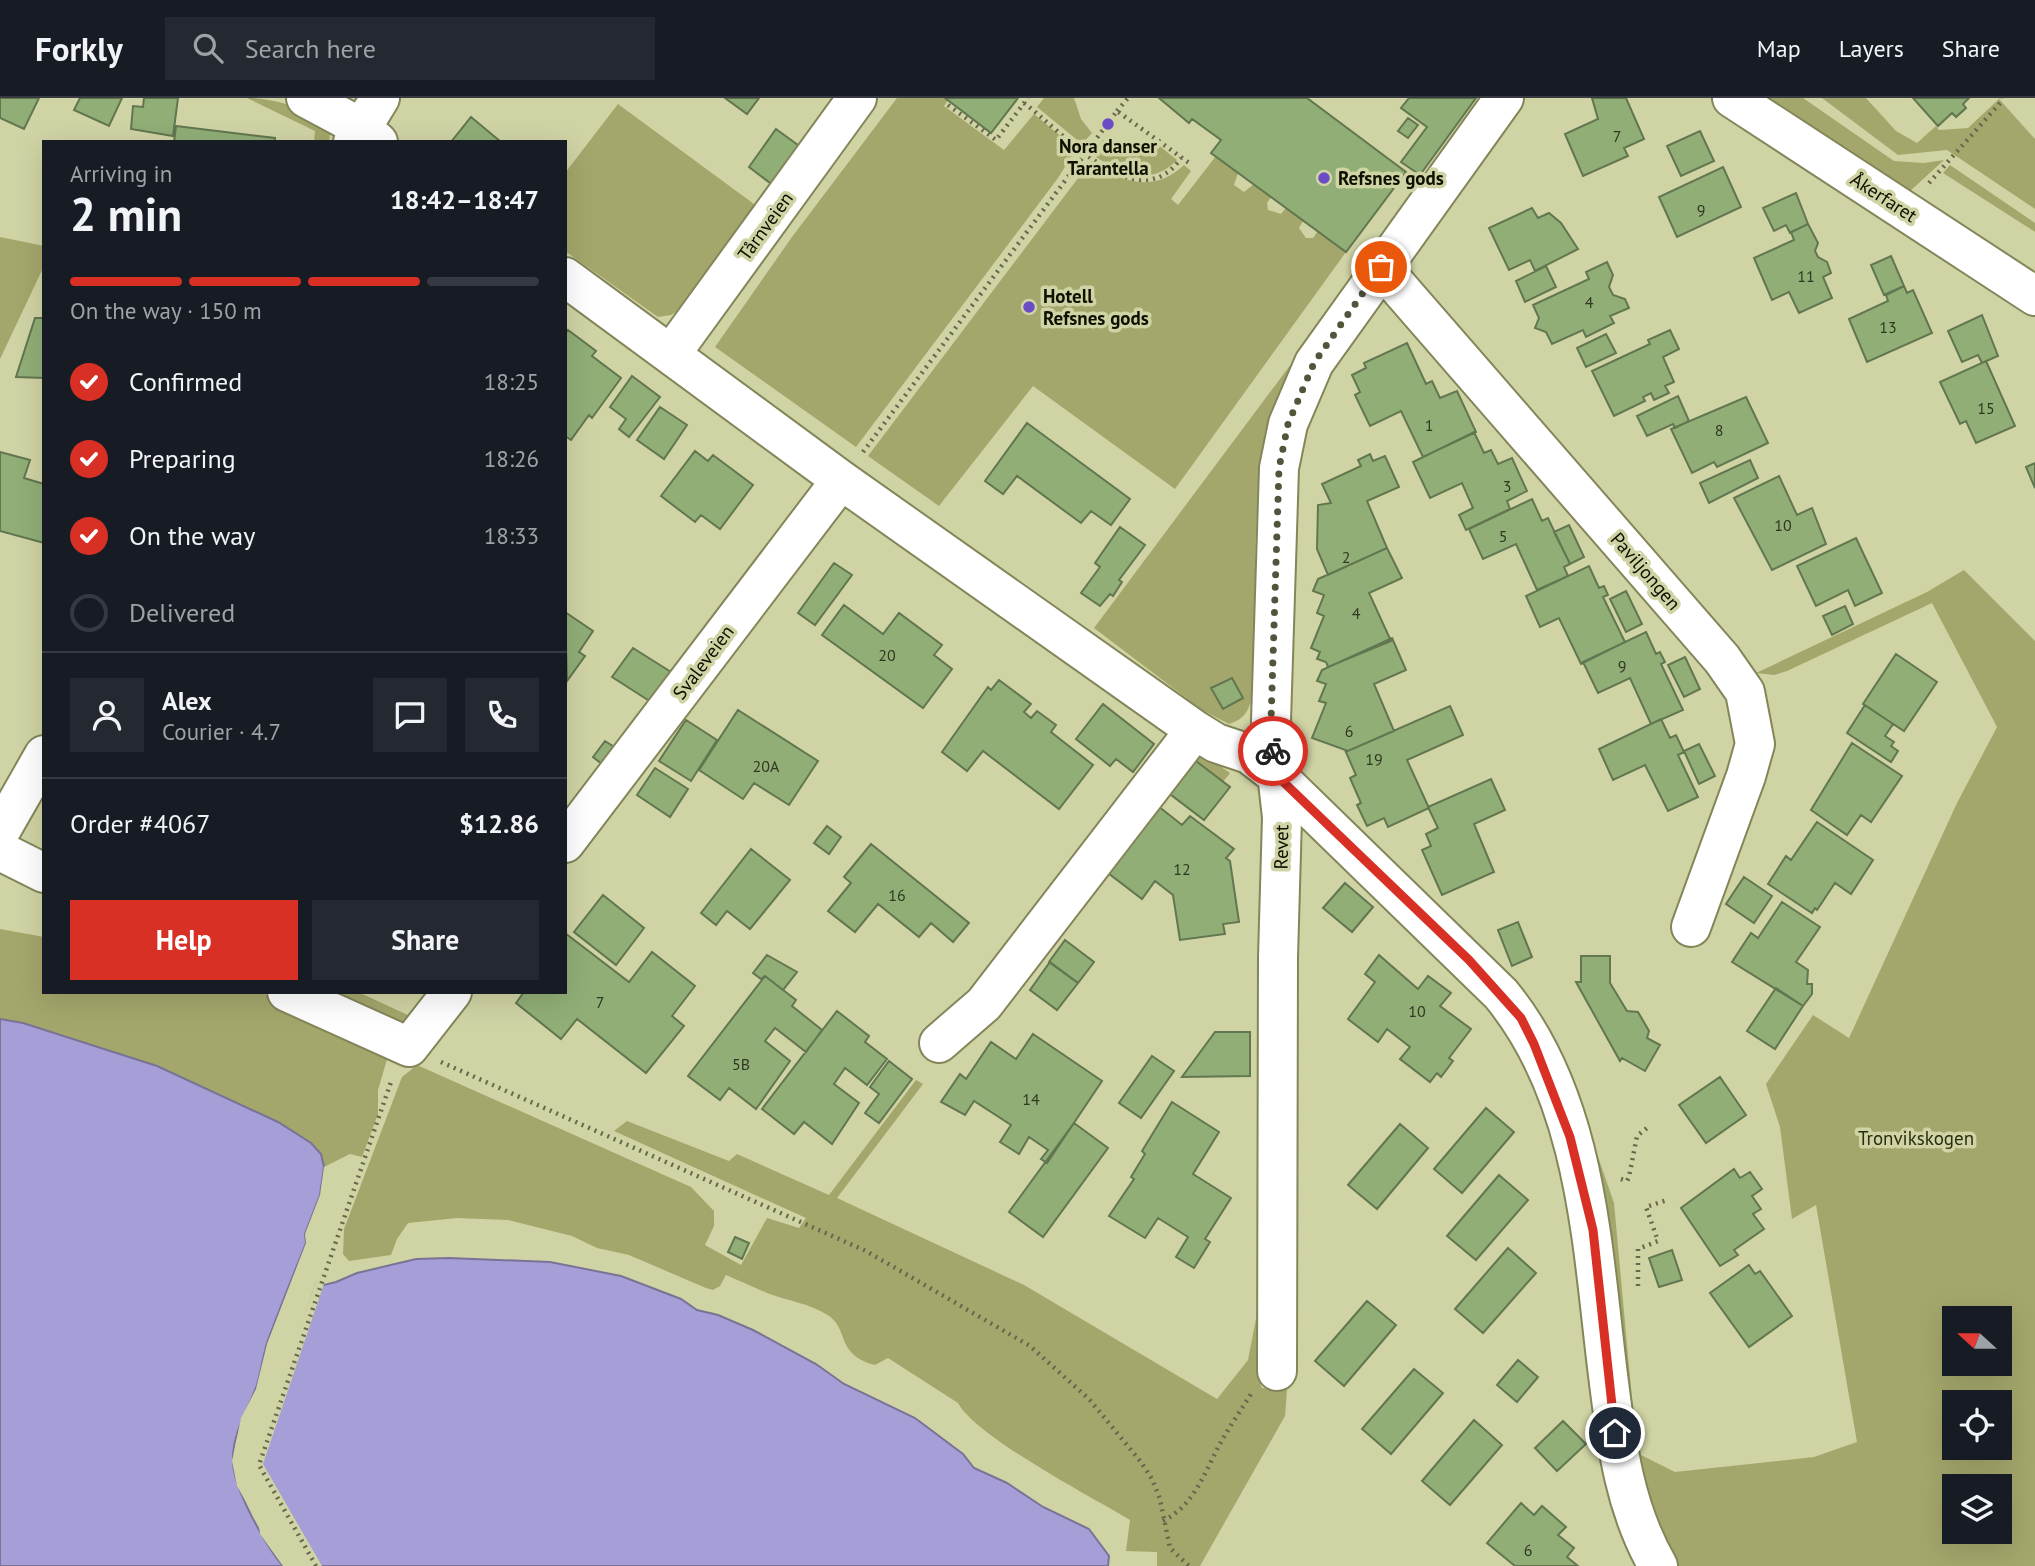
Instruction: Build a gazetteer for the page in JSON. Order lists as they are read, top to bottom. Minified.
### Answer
{"streets":{"street":["Åkerfaret","Tårnveien","Paviljongen","Svaleveien","Revet"]},"crossings":[["Paviljongen","Revet"]],"parks":["Tronvikskogen"],"places":["Nora danser Tarantella","Refsnes gods","Hotell Refsnes gods"],"house_numbers":["7","9","11","4","13","15","1","8","3","10","5","2","4","20","9","6","19","20A","12","16","7","10","5B","14","6"],"north":"left","page":{"header":"Forkly","search":"Search here","nav":["Map","Layers","Share"],"heading":["2 min","Arriving in","18:42–18:47"],"panel":["Alex","Courier · 4.7","Order #4067","$12.86"],"bar":"On the way · 150 m","list":[["Confirmed","18:25"],["Preparing","18:26"],["On the way","18:33"],"Delivered"],"buttons":["Help","Share"]}}
